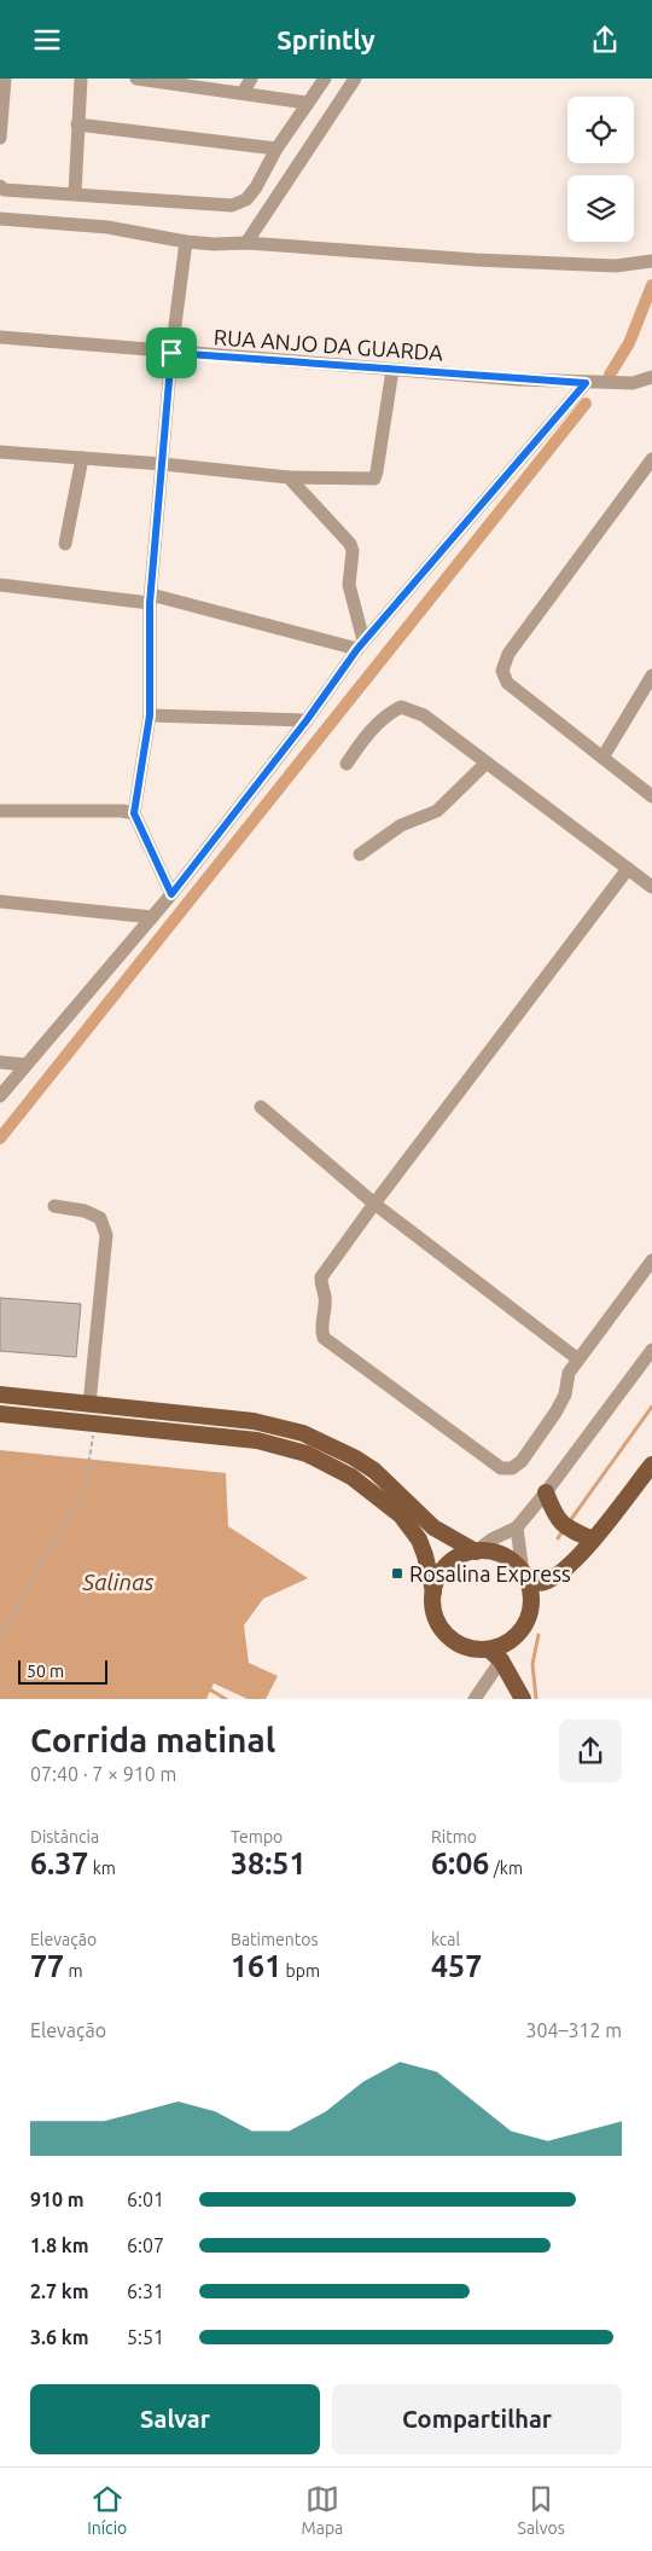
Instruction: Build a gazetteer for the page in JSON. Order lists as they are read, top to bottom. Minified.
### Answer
{"streets":{"street":["RUA ANJO DA GUARDA"]},"water":["Salinas"],"places":{"transit":["Rosalina Express"]},"scale_bar":"50 m","page":{"header":"Sprintly","scale":"50 m","heading":["Corrida matinal","07:40 · 7 × 910 m"],"stats":[["Distância","6.37 km"],["Tempo","38:51"],["Ritmo","6:06 /km"],["Elevação","77 m"],["Batimentos","161 bpm"],["kcal","457"]],"chart":["Elevação","304–312 m"],"list":[{"name":"910 m","note":"6:01"},{"name":"1.8 km","note":"6:07"},{"name":"2.7 km","note":"6:31"},{"name":"3.6 km","note":"5:51"}],"buttons":["Salvar","Compartilhar"],"tabs":["Início","Mapa","Salvos"]}}
